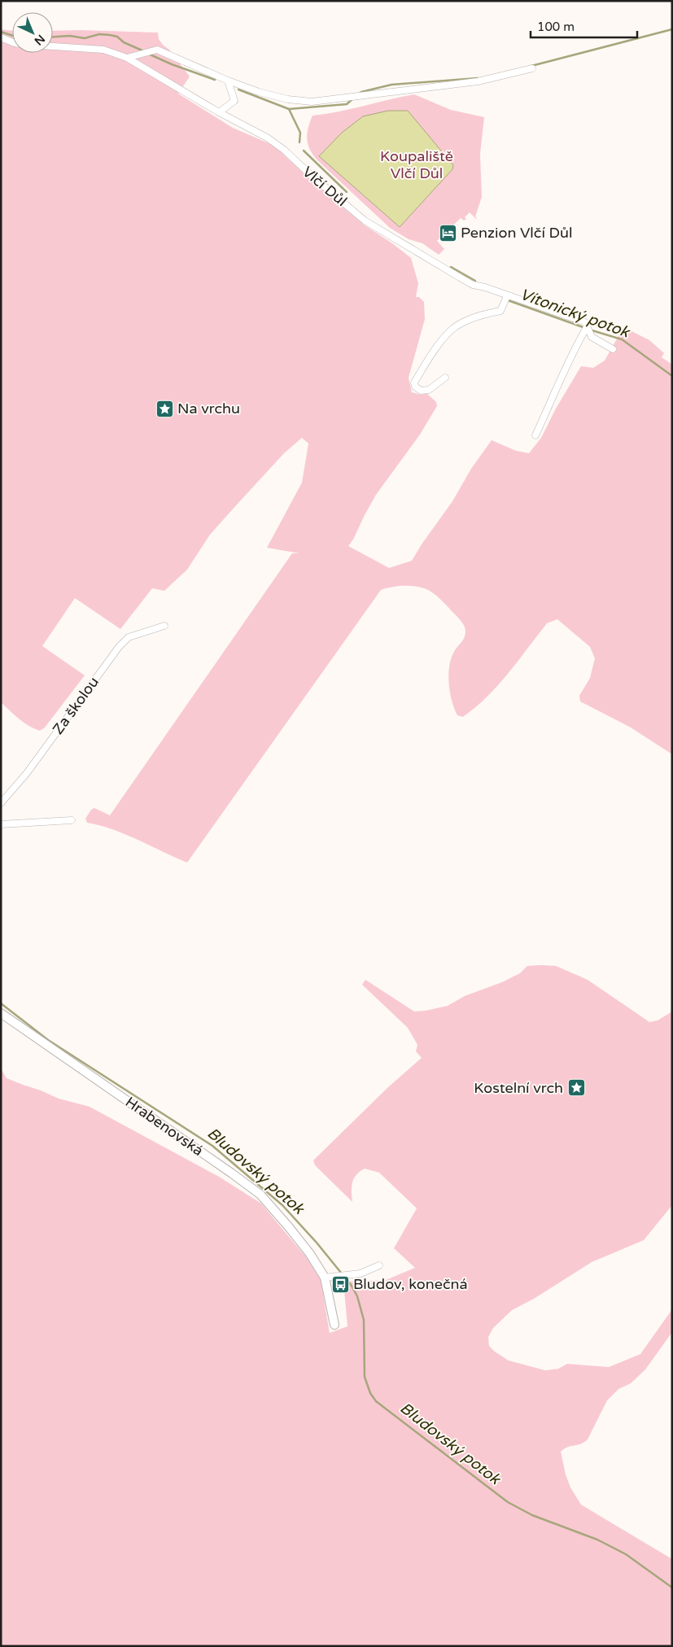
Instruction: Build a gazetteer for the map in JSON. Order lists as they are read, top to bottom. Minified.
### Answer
{"streets":{"street":["Vlčí Důl","Za školou","Hrabenovská"]},"water":["Vítonický potok","Bludovský potok"],"parks":["Koupaliště Vlčí Důl"],"places":{"hotel":["Penzion Vlčí Důl"],"place":["Na vrchu","Kostelní vrch"],"bus stop":["Bludov, konečná"]},"scale_bar":"100 m","north":"bottom right"}
